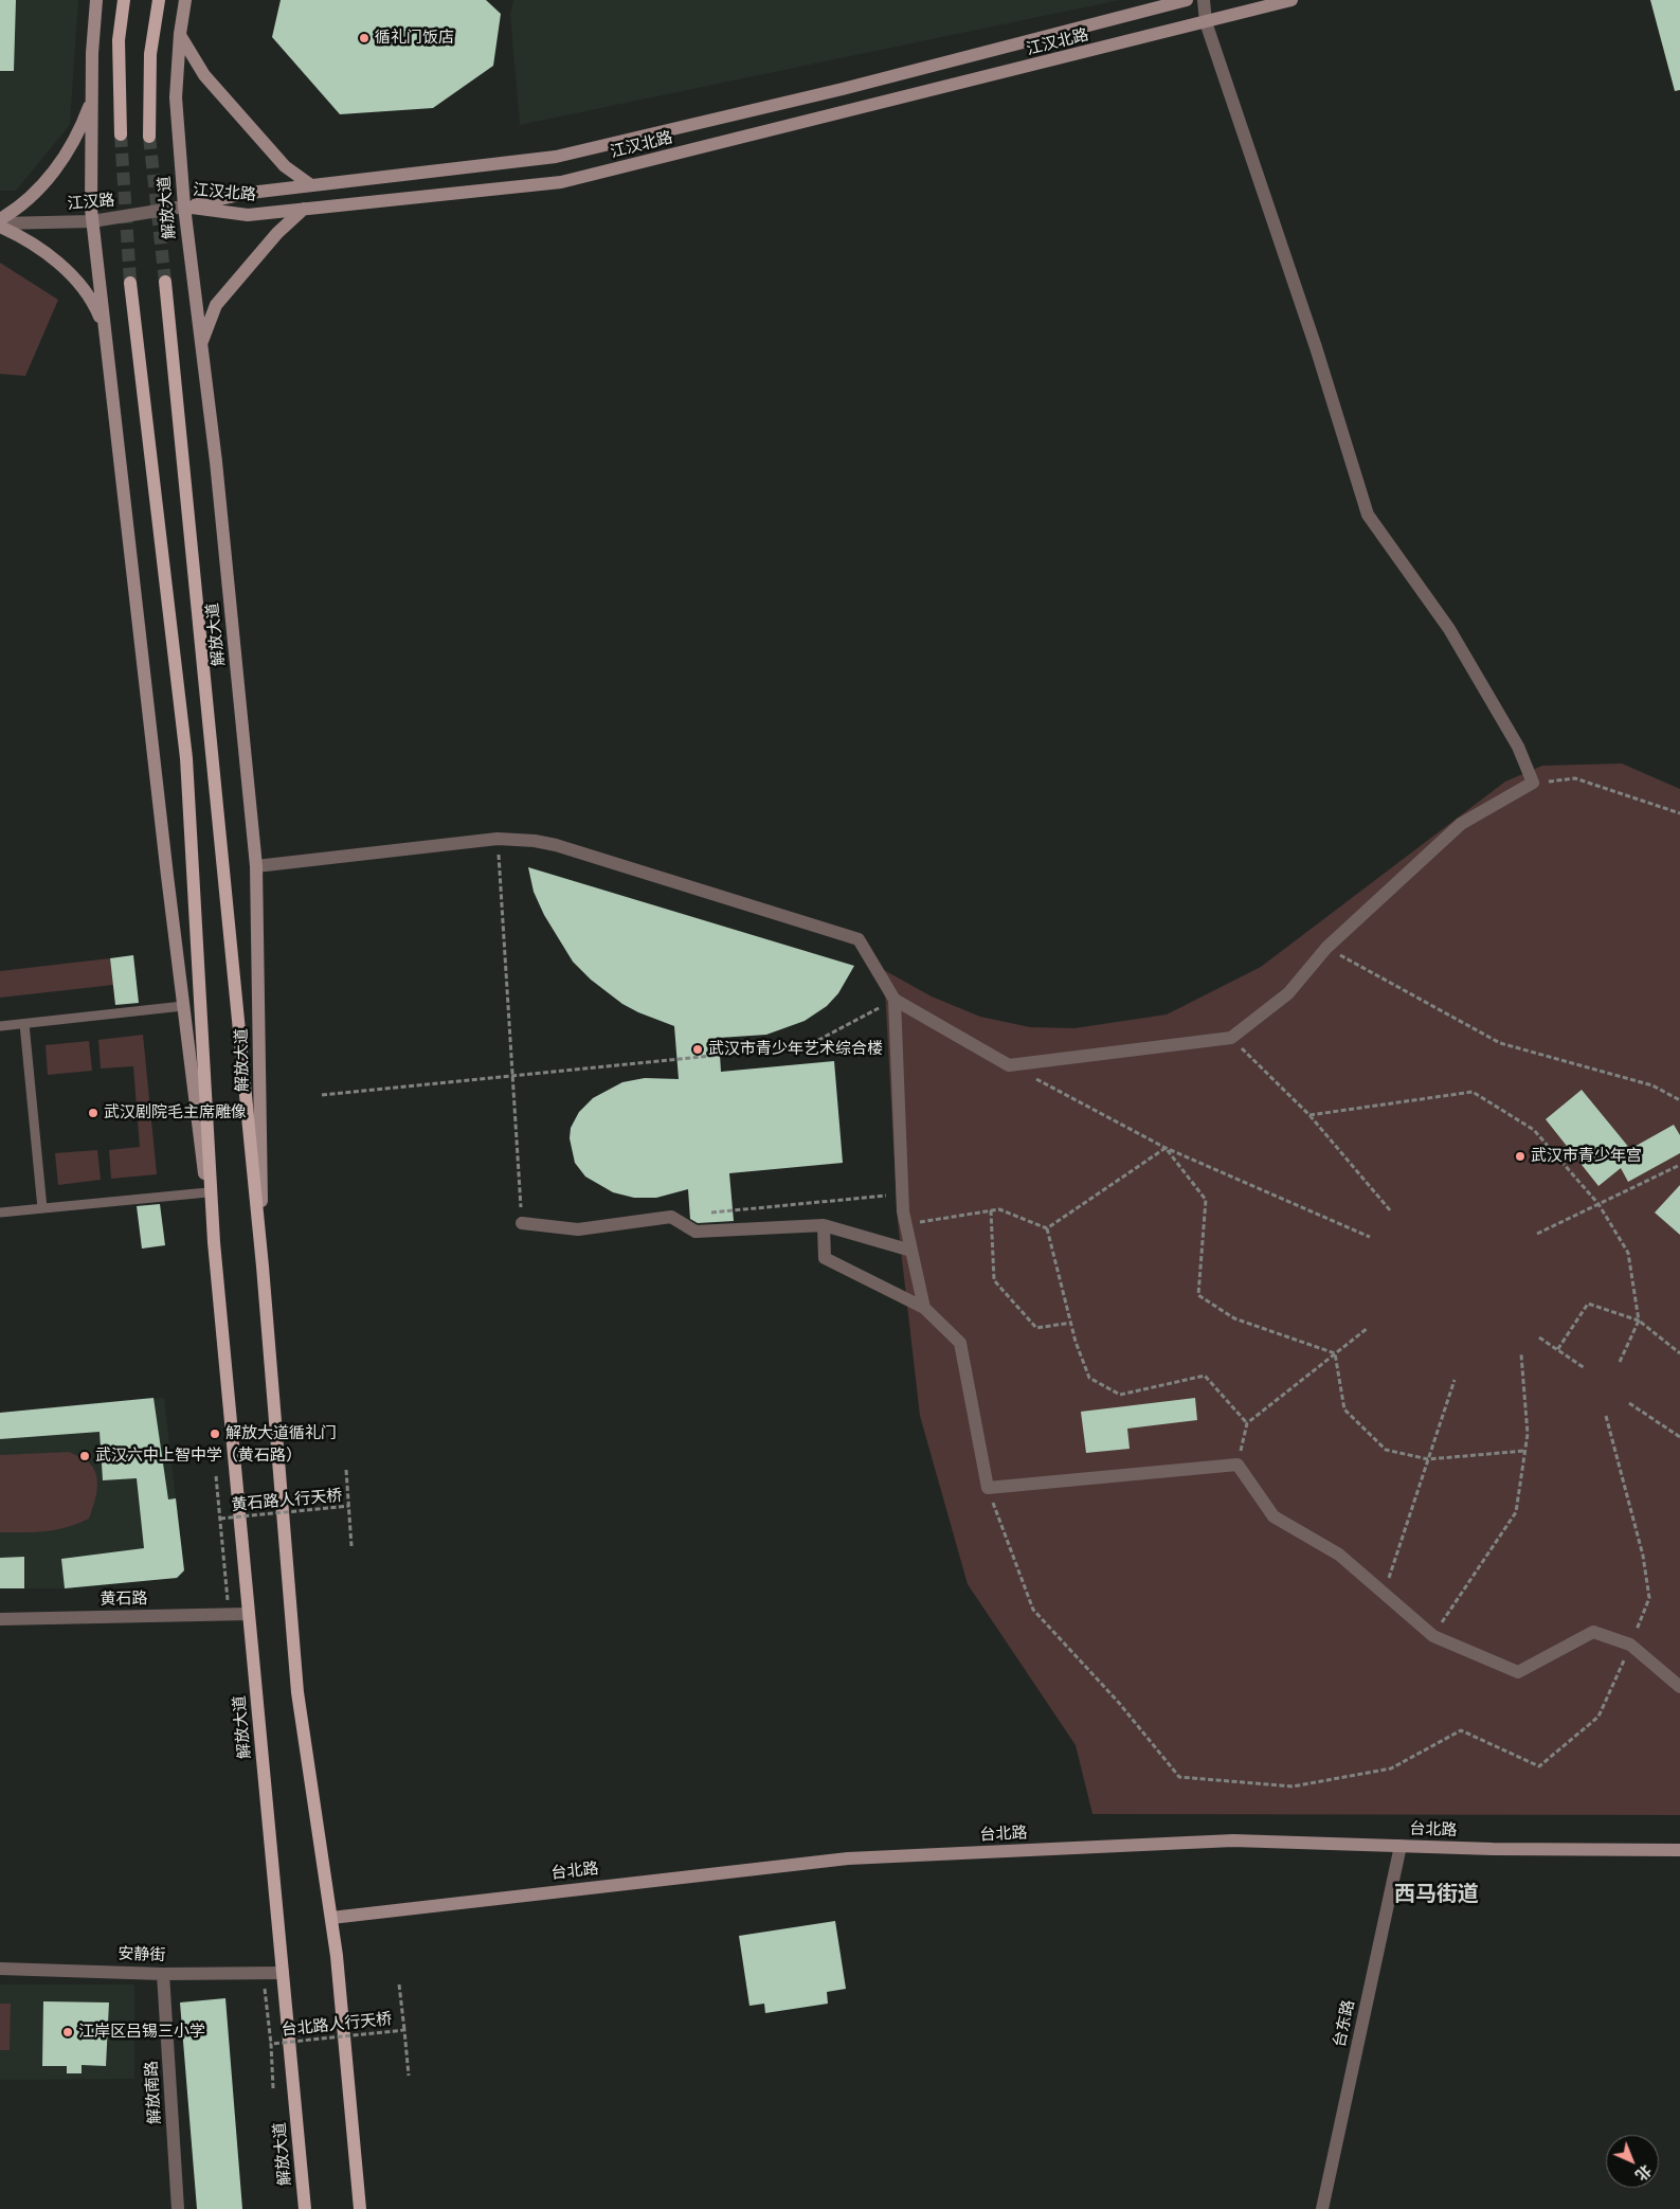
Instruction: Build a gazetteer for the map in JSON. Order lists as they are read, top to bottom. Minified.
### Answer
{"streets":{"main road":["江汉北路","解放大道","台北路"],"street":["江汉路","黄石路","安静街","台东路","解放南路"],"path":["黄石路人行天桥","台北路人行天桥"]},"crossings":[["江汉北路","江汉路"],["江汉北路","解放大道"],["江汉路","解放大道"],["解放大道","黄石路"],["解放大道","台北路"],["解放大道","安静街"],["黄石路人行天桥","黄石路"],["台北路","台东路"],["安静街","解放南路"]],"districts":["西马街道"],"places":["循礼门饭店","武汉市青少年艺术综合楼","武汉剧院毛主席雕像","武汉市青少年宫","解放大道循礼门","武汉六中上智中学（黄石路）","江岸区吕锡三小学"],"north":"bottom right"}
